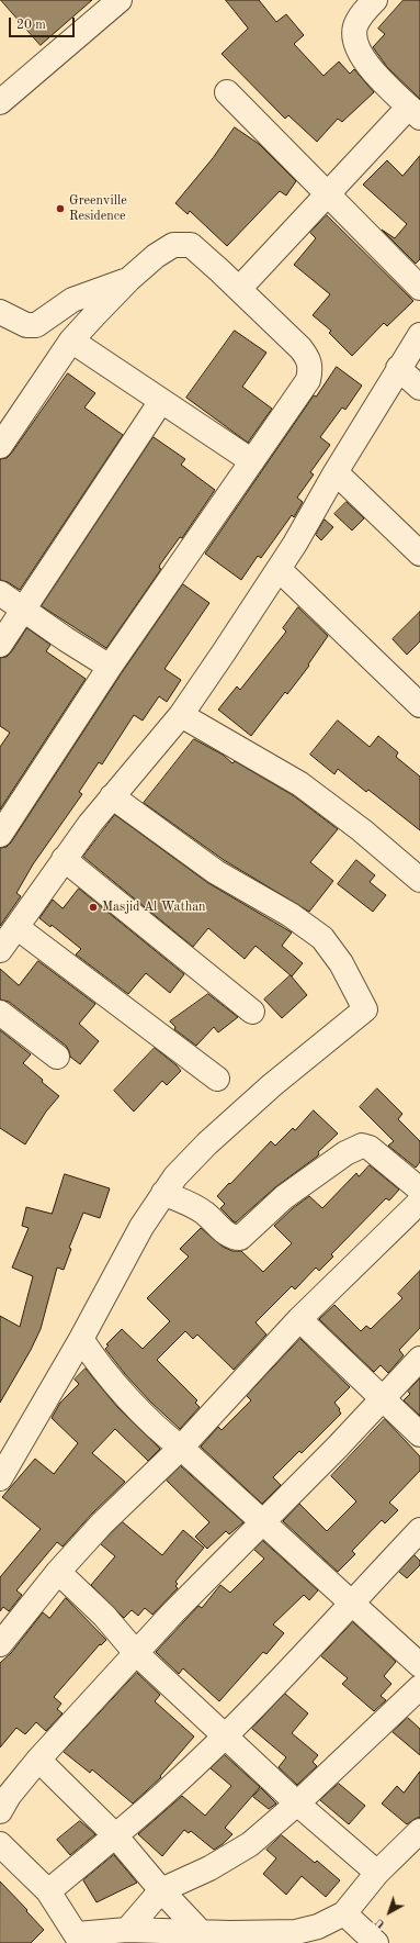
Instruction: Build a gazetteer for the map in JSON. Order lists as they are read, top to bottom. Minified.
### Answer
{"places":["Greenville Residence","Masjid Al Wathan"],"scale_bar":"20 m","north":"bottom left"}
